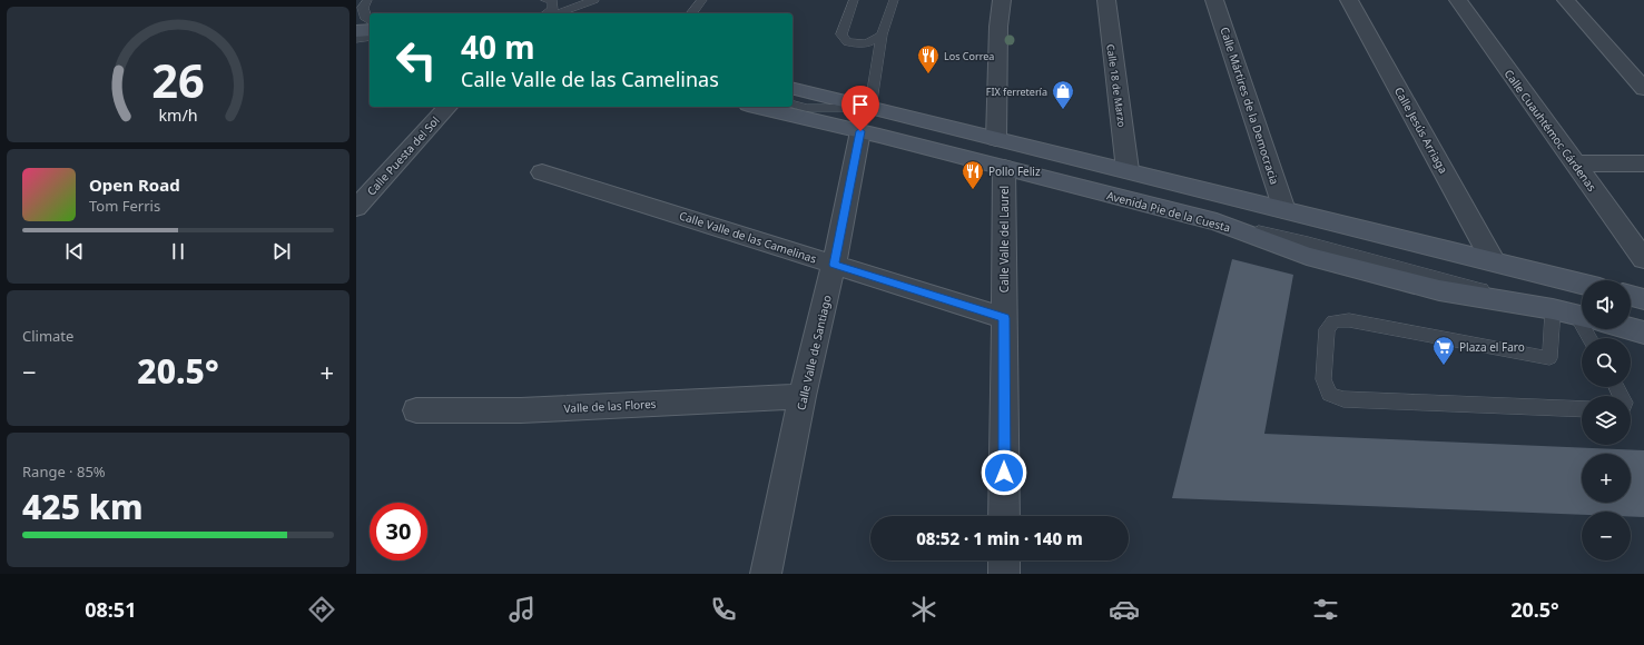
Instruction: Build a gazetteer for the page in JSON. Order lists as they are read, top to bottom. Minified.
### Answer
{"streets":{"main road":["Avenida Pie de la Cuesta"],"street":["Calle 18 de Marzo","Calle Mártires de la Democracia","Calle Jesús Arriaga","Calle Cuauhtémoc Cárdenas","Calle Puesta del Sol","Calle Valle de las Camelinas","Calle Valle del Laurel","Calle Valle de Santiago","Valle de las Flores"]},"crossings":[["Avenida Pie de la Cuesta","Calle Valle del Laurel"],["Avenida Pie de la Cuesta","Calle Valle de Santiago"],["Calle Valle de las Camelinas","Calle Valle del Laurel"],["Calle Valle de las Camelinas","Calle Valle de Santiago"],["Calle Valle de Santiago","Valle de las Flores"]],"places":{"restaurant":["Los Correa","Pollo Feliz"],"shop":["FIX ferretería"],"supermarket":["Plaza el Faro"]},"page":{"turn":["40 m","Calle Valle de las Camelinas"],"song":["Open Road","Tom Ferris"],"map_buttons":["+","−"],"tile":["Climate",["Range · 85%","425 km"]],"heat":["−","20.5°","+"],"limit":"30","trip":"08:52 · 1 min · 140 m","tabs":["08:51","20.5°"],"gauge":["26","km/h"]}}
